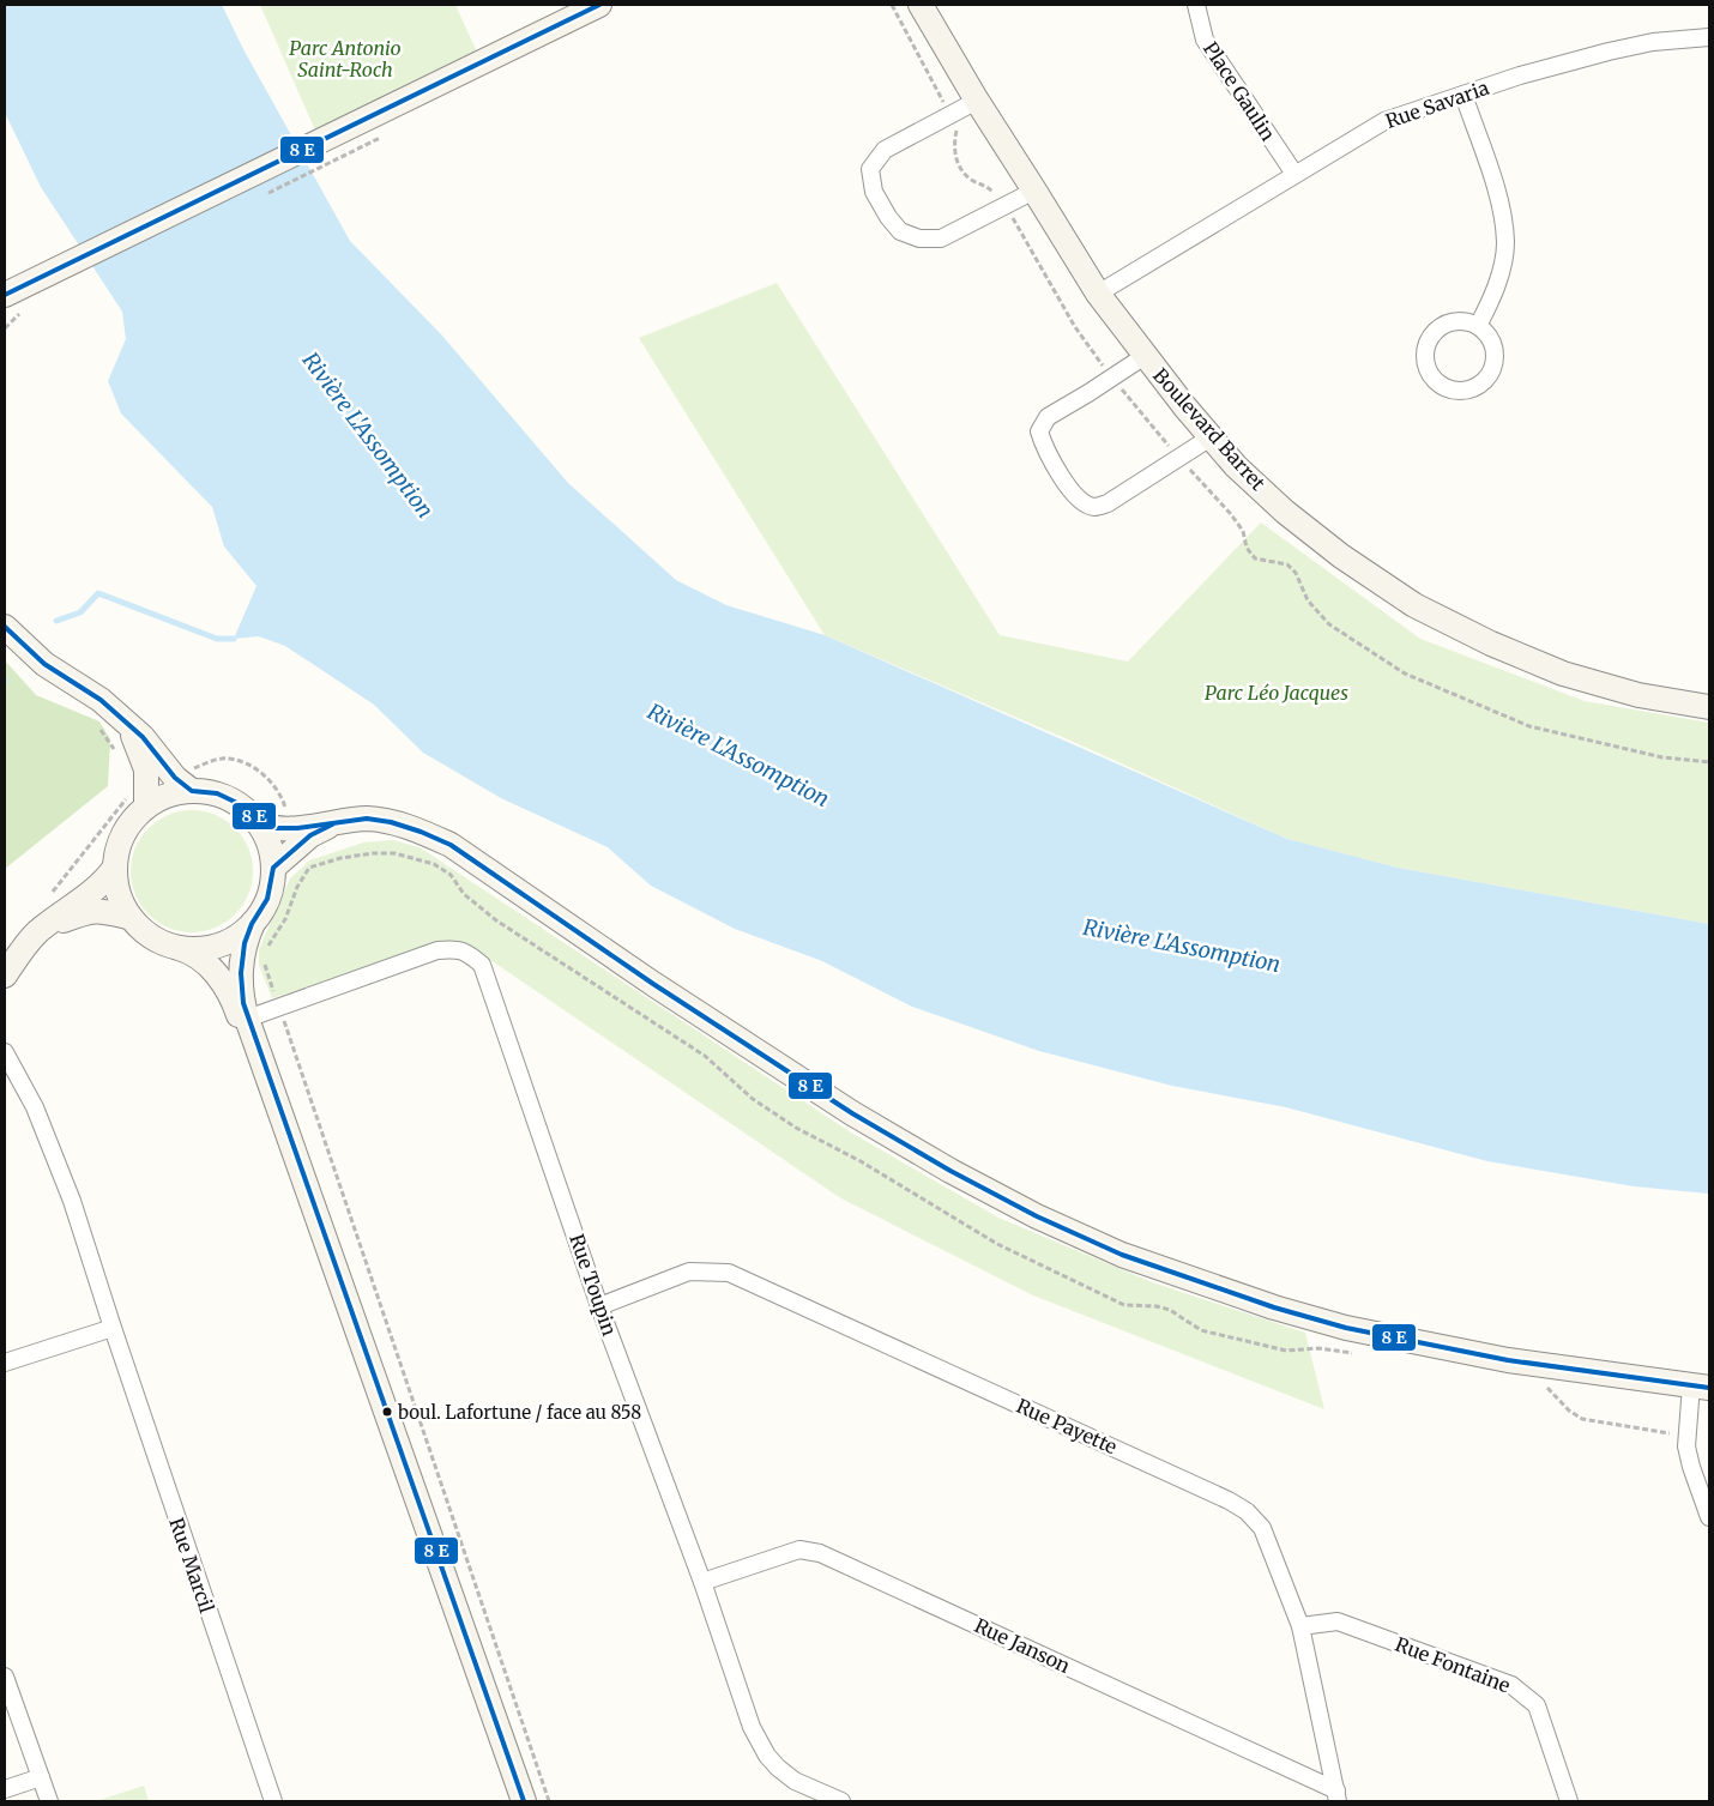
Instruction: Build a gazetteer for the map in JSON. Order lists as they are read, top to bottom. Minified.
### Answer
{"streets":{"street":["Place Gaulin","Rue Savaria","Boulevard Barret","Rue Toupin","Rue Payette","Rue Marcil","Rue Janson","Rue Fontaine"]},"crossings":[["Place Gaulin","Rue Savaria"],["Rue Savaria","Boulevard Barret"],["Rue Toupin","Rue Payette"],["Rue Toupin","Rue Janson"],["Rue Payette","Rue Janson"],["Rue Payette","Rue Fontaine"]],"water":["Rivière L'Assomption"],"parks":["Parc Antonio Saint-Roch","Parc Léo Jacques"],"places":["boul. Lafortune / face au 858"]}
